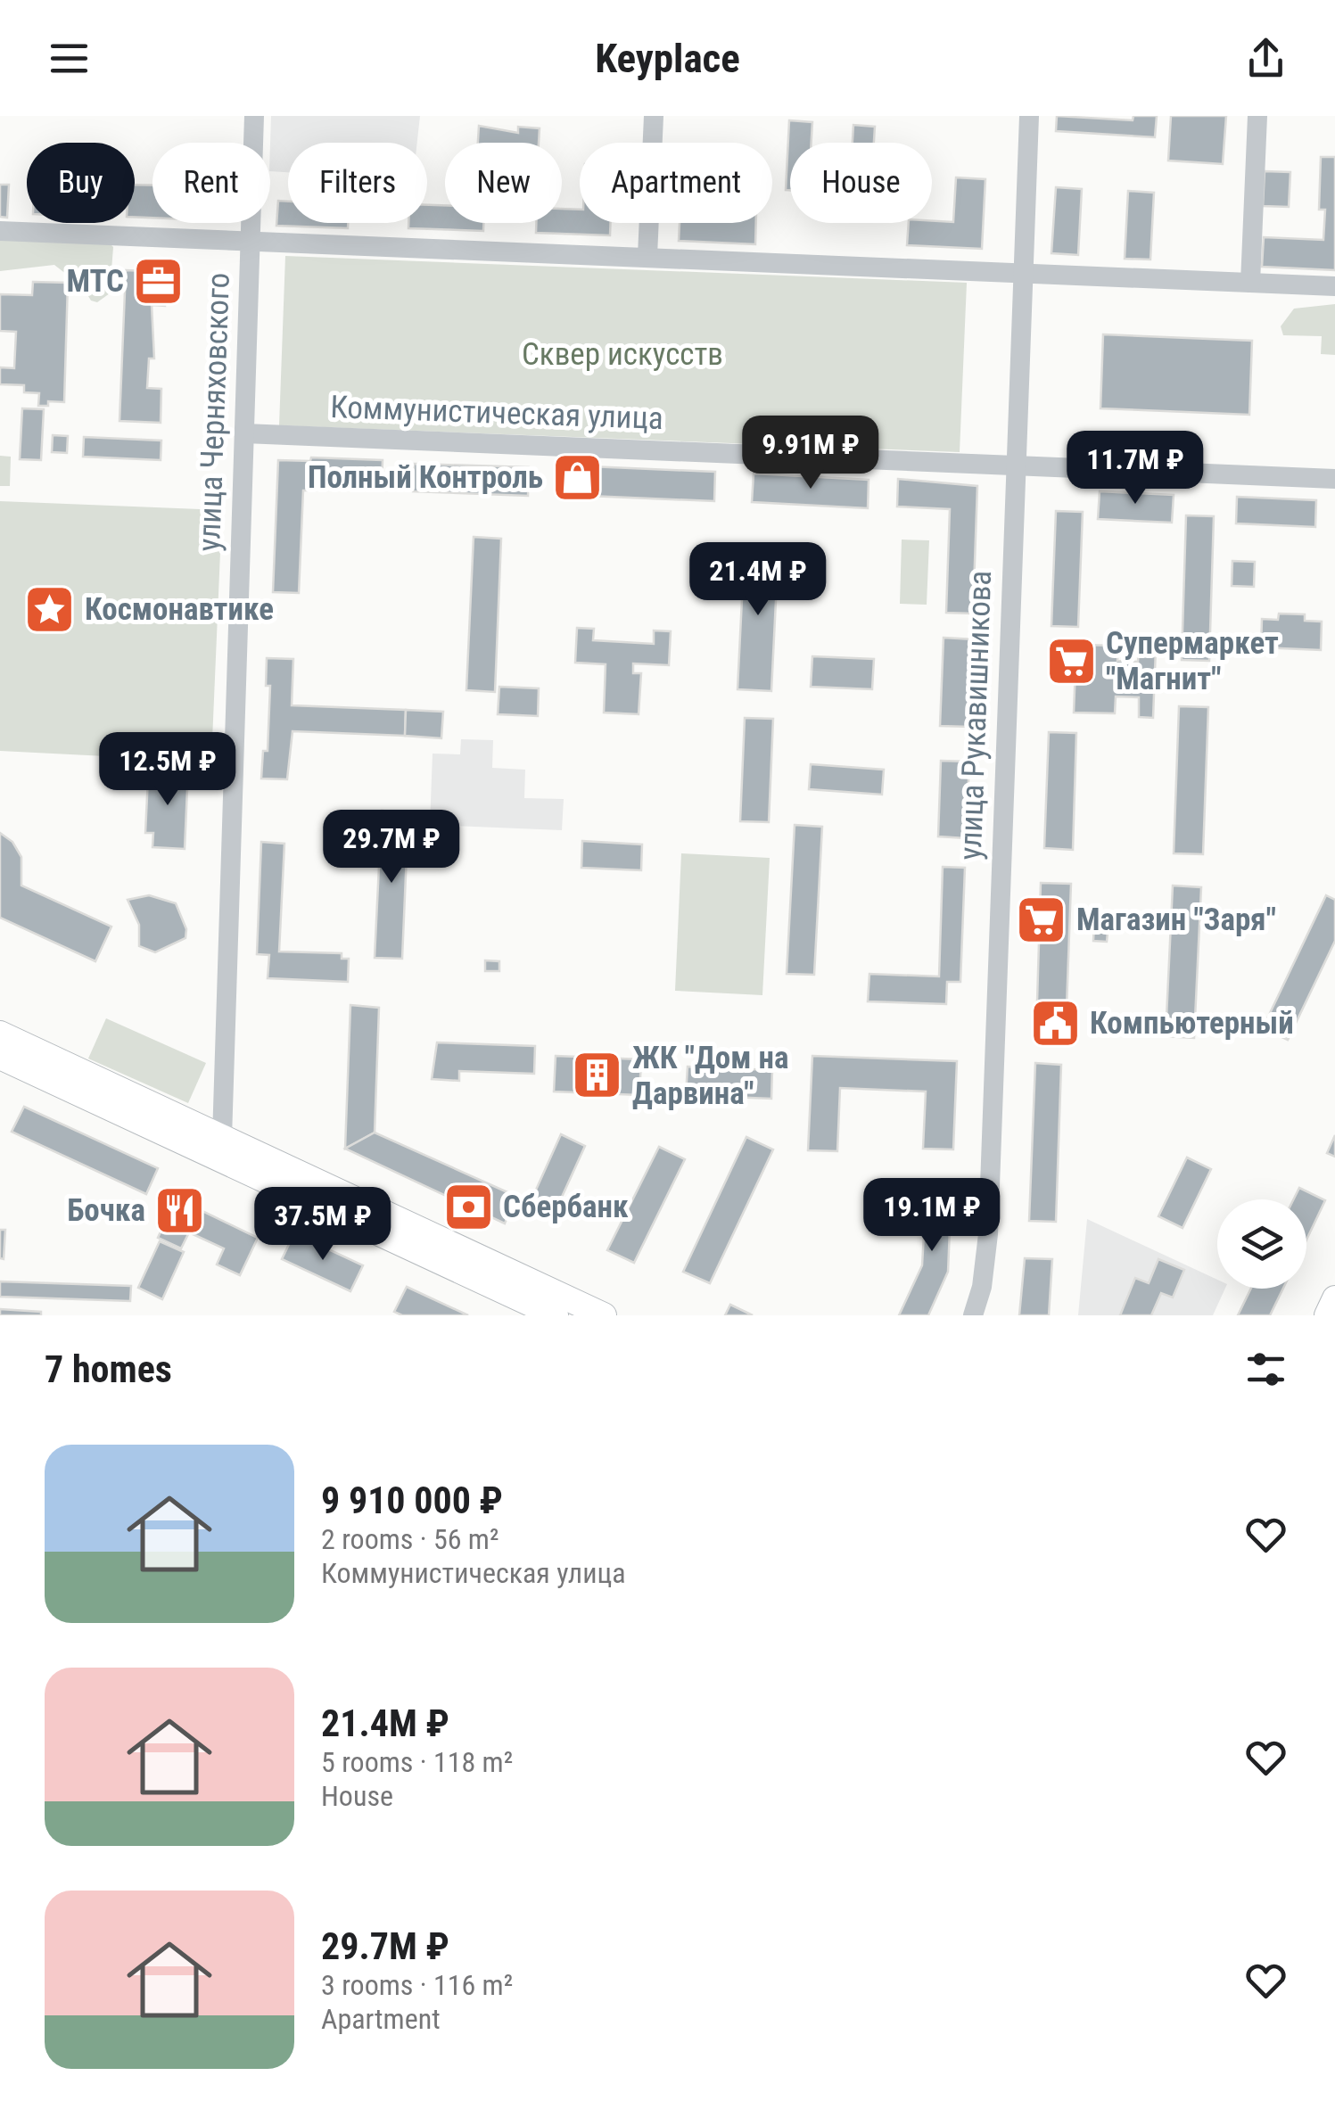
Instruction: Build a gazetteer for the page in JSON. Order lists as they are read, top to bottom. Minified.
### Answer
{"streets":{"street":["улица Черняховского","Коммунистическая улица","улица Рукавишникова"]},"crossings":[["улица Черняховского","Коммунистическая улица"],["Коммунистическая улица","улица Рукавишникова"]],"parks":["Сквер искусств"],"places":{"office":["МТС"],"shop":["Полный Контроль"],"place":["Космонавтике"],"supermarket":["Супермаркет \"Магнит\"","Магазин \"Заря\""],"public building":["Компьютерный"],"building":["ЖК \"Дом на Дарвина\""],"bank":["Сбербанк"],"restaurant":["Бочка"]},"page":{"header":"Keyplace","chip":["Buy","Rent","Filters","New","Apartment","House"],"price":["9.91M ₽","11.7M ₽","21.4M ₽","12.5M ₽","29.7M ₽","19.1M ₽","37.5M ₽"],"heading":"7 homes","list":[{"name":"9 910 000 ₽","note":"2 rooms · 56 m² · Коммунистическая улица"},{"name":"21.4M ₽","note":"5 rooms · 118 m² · House"},{"name":"29.7M ₽","note":"3 rooms · 116 m² · Apartment"}]}}
